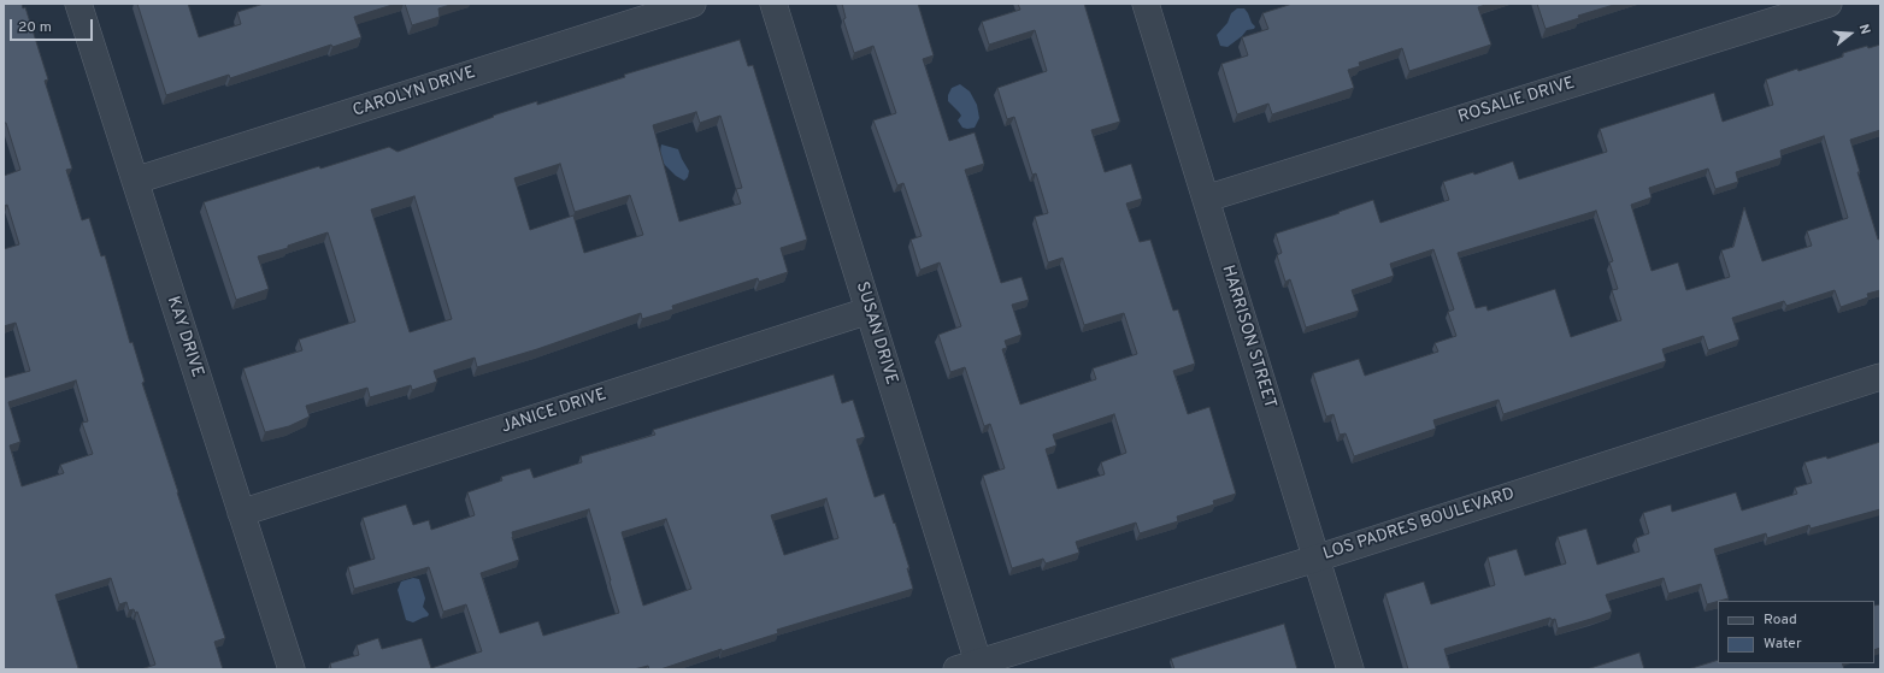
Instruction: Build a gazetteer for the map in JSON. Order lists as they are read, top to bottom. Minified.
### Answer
{"streets":{"street":["CAROLYN DRIVE","ROSALIE DRIVE","SUSAN DRIVE","KAY DRIVE","HARRISON STREET","JANICE DRIVE","LOS PADRES BOULEVARD"]},"crossings":[["CAROLYN DRIVE","KAY DRIVE"],["ROSALIE DRIVE","HARRISON STREET"],["SUSAN DRIVE","JANICE DRIVE"],["SUSAN DRIVE","LOS PADRES BOULEVARD"],["KAY DRIVE","JANICE DRIVE"],["HARRISON STREET","LOS PADRES BOULEVARD"]],"legend":["Road","Water"],"scale_bar":"20 m","north":"right"}
